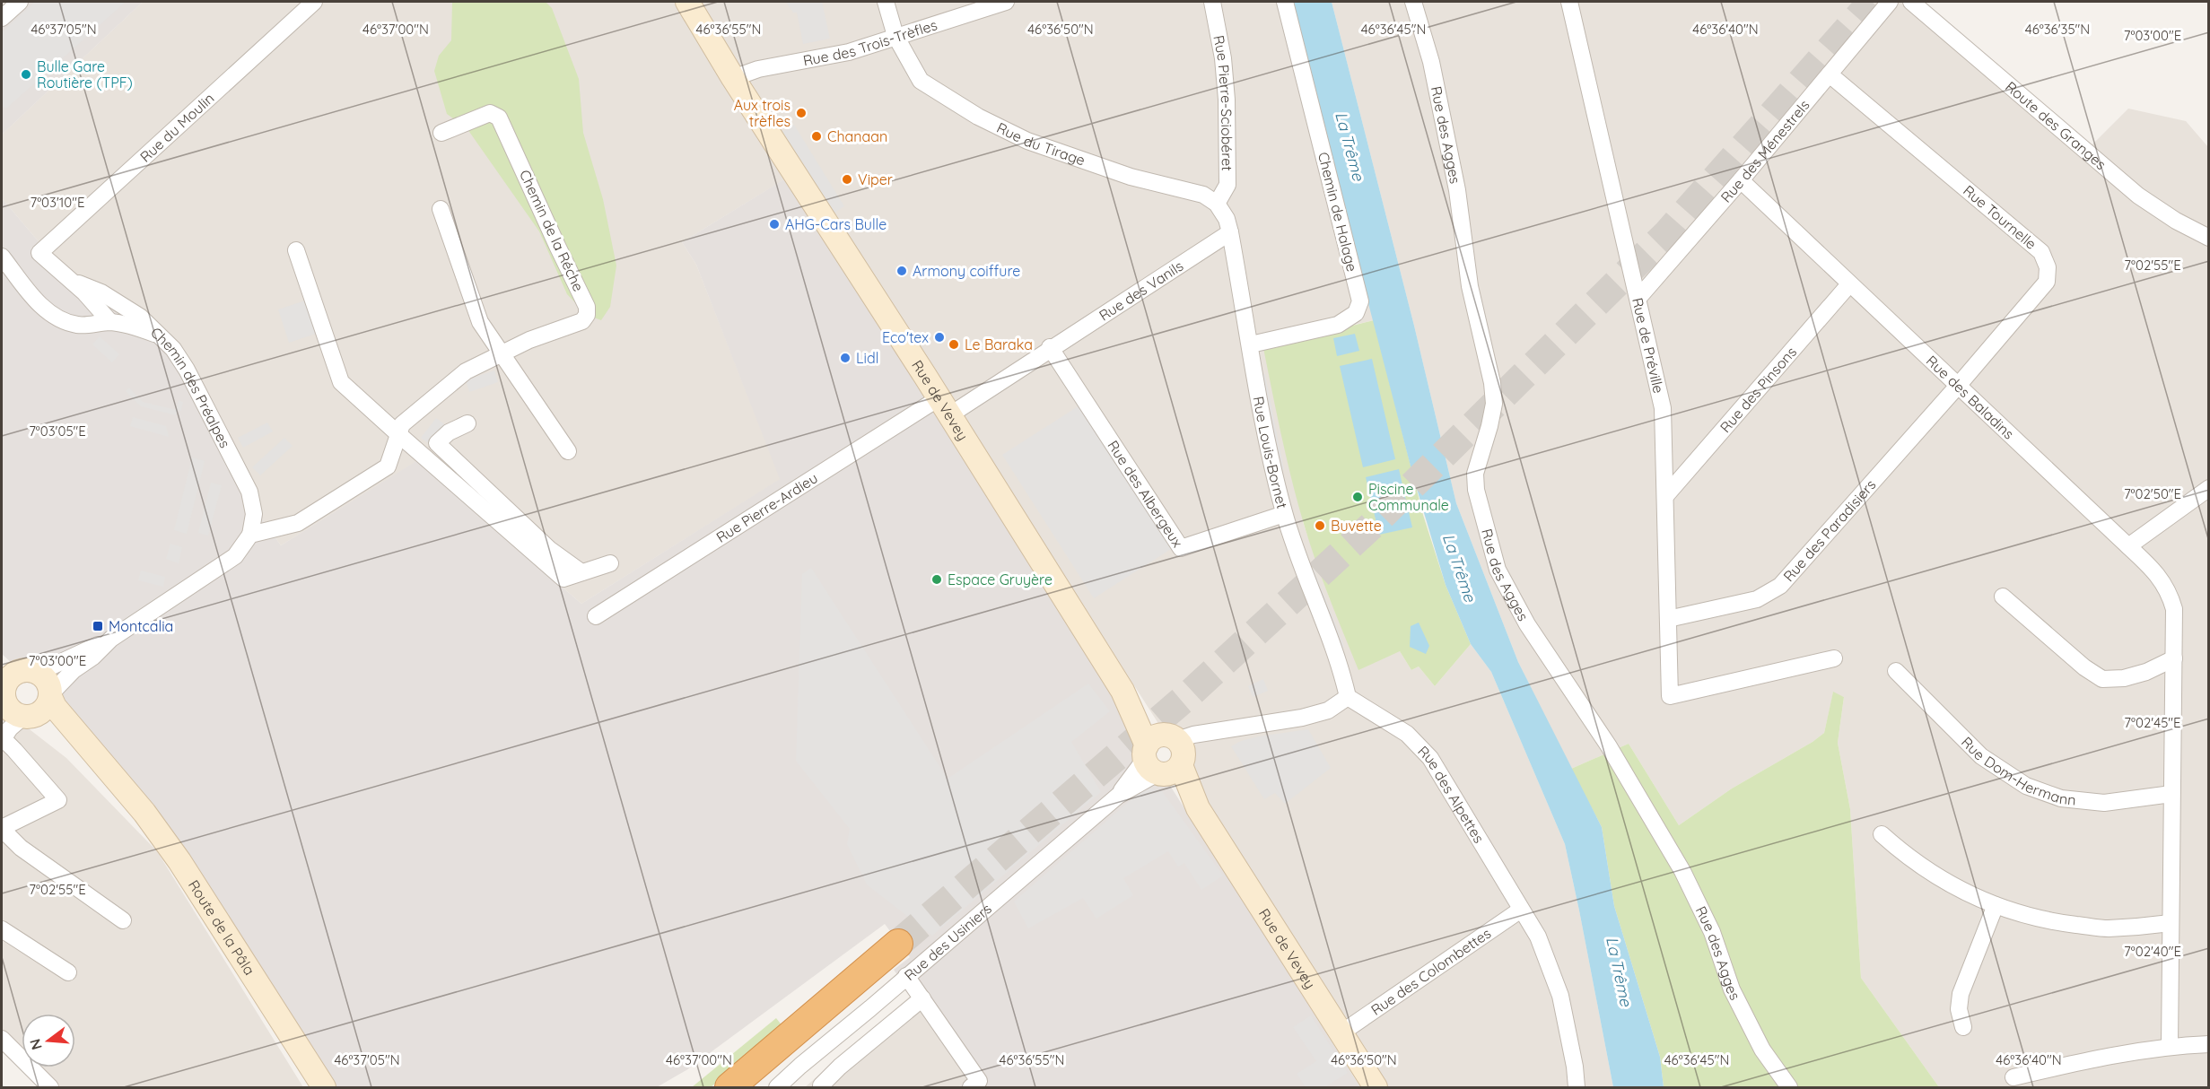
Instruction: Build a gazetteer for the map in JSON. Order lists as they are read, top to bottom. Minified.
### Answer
{"streets":{"main road":["Rue de Vevey","Route de la Pâla"],"street":["Rue des Trois-Trèfles","Rue Pierre-Sciobéret","Route des Granges","Rue du Moulin","Rue des Agges","Rue du Tirage","Rue des Ménestrels","Chemin de Halage","Rue Tournelle","Chemin de la Réche","Rue des Vanils","Rue de Préville","Chemin des Préalpes","Rue des Pinsons","Rue des Baladins","Rue Louis-Bornet","Rue des Albergeux","Rue Pierre-Ardieu","Rue des Paradisiers","Rue Dom-Hermann","Rue des Alpettes","Rue des Usiniers","Rue des Colombettes"]},"crossings":[["Rue des Trois-Trèfles","Rue du Tirage"],["Rue des Trois-Trèfles","Rue de Vevey"],["Rue Pierre-Sciobéret","Rue du Tirage"],["Rue Pierre-Sciobéret","Rue Louis-Bornet"],["Rue du Moulin","Chemin des Préalpes"],["Rue du Tirage","Rue Louis-Bornet"],["Rue des Ménestrels","Rue Tournelle"],["Rue des Ménestrels","Rue de Préville"],["Rue des Ménestrels","Rue des Baladins"],["Chemin de Halage","Rue Louis-Bornet"],["Rue Tournelle","Rue des Baladins"],["Rue Tournelle","Rue des Paradisiers"],["Chemin de la Réche","Chemin des Préalpes"],["Rue des Vanils","Rue de Vevey"],["Rue des Vanils","Rue Louis-Bornet"],["Rue des Vanils","Rue des Albergeux"],["Rue des Vanils","Rue Pierre-Ardieu"],["Rue de Préville","Rue des Pinsons"],["Rue de Préville","Rue des Paradisiers"],["Rue des Pinsons","Rue des Baladins"],["Rue des Baladins","Rue des Paradisiers"],["Rue de Vevey","Rue Pierre-Ardieu"],["Rue de Vevey","Rue des Usiniers"],["Rue de Vevey","Rue des Colombettes"],["Rue Louis-Bornet","Rue des Albergeux"],["Rue Louis-Bornet","Rue des Alpettes"],["Rue des Alpettes","Rue des Colombettes"]],"water":["La Trême"],"places":{"other":["Bulle Gare Routière (TPF)","Aux trois trèfles","Chanaan","Viper","AHG-Cars Bulle","Armony coiffure","Eco'tex","Le Baraka","Lidl","Piscine Communale","Buvette","Espace Gruyère"],"transit":["Montcalia"]},"north":"left","coordinates":["46°37'05\"N","46°37'00\"N","46°36'55\"N","46°36'50\"N","46°36'45\"N","46°36'40\"N","46°36'35\"N","7°03'00\"E","7°03'10\"E","7°02'55\"E","7°03'05\"E","7°02'50\"E","7°02'45\"E","7°02'40\"E"]}
